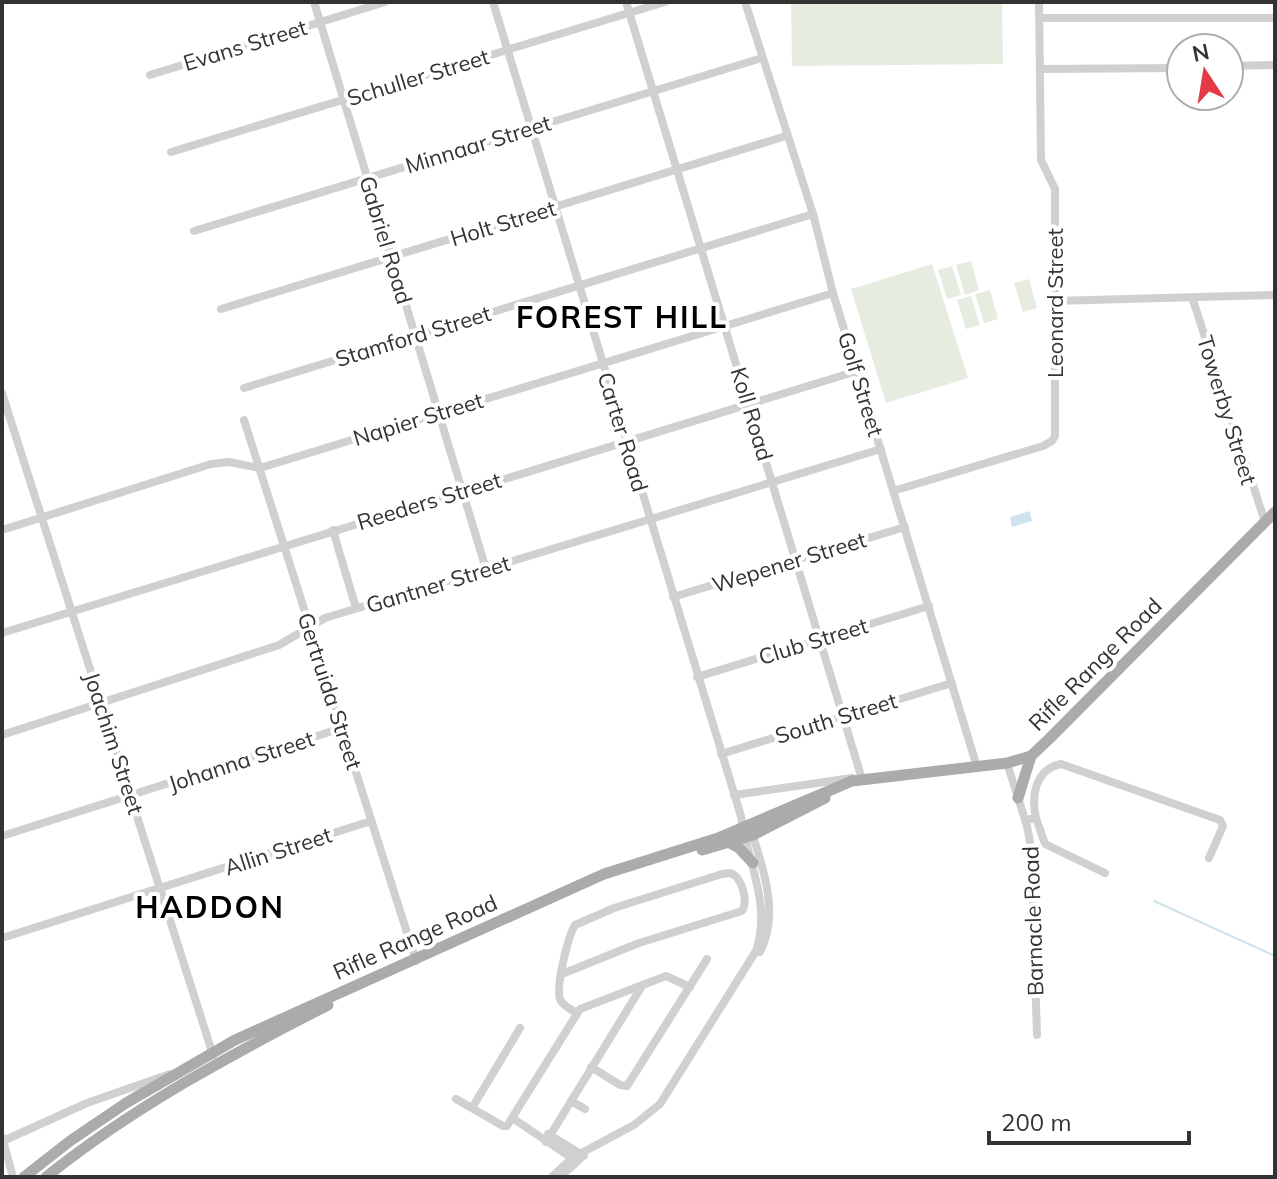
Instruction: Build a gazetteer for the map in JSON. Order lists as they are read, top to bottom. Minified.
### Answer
{"streets":{"main road":["Rifle Range Road"],"street":["Evans Street","Schuller Street","Minnaar Street","Holt Street","Gabriel Road","Leonard Street","Stamford Street","Golf Street","Towerby Street","Koll Road","Napier Street","Carter Road","Reeders Street","Wepener Street","Gantner Street","Club Street","Gertruida Street","South Street","Joachim Street","Johanna Street","Allin Street","Barnacle Road"]},"crossings":[["Evans Street","Gabriel Road"],["Schuller Street","Gabriel Road"],["Schuller Street","Koll Road"],["Schuller Street","Carter Road"],["Minnaar Street","Gabriel Road"],["Minnaar Street","Golf Street"],["Minnaar Street","Koll Road"],["Minnaar Street","Carter Road"],["Holt Street","Gabriel Road"],["Holt Street","Golf Street"],["Holt Street","Koll Road"],["Holt Street","Carter Road"],["Gabriel Road","Stamford Street"],["Gabriel Road","Napier Street"],["Gabriel Road","Reeders Street"],["Gabriel Road","Gantner Street"],["Leonard Street","Golf Street"],["Stamford Street","Golf Street"],["Stamford Street","Koll Road"],["Stamford Street","Carter Road"],["Golf Street","Napier Street"],["Golf Street","Reeders Street"],["Golf Street","Wepener Street"],["Golf Street","Gantner Street"],["Golf Street","Club Street"],["Golf Street","Rifle Range Road"],["Golf Street","South Street"],["Towerby Street","Rifle Range Road"],["Koll Road","Napier Street"],["Koll Road","Reeders Street"],["Koll Road","Wepener Street"],["Koll Road","Gantner Street"],["Koll Road","Club Street"],["Koll Road","Rifle Range Road"],["Koll Road","South Street"],["Napier Street","Carter Road"],["Napier Street","Gertruida Street"],["Napier Street","Joachim Street"],["Carter Road","Reeders Street"],["Carter Road","Wepener Street"],["Carter Road","Gantner Street"],["Carter Road","Club Street"],["Carter Road","Rifle Range Road"],["Carter Road","South Street"],["Reeders Street","Gertruida Street"],["Reeders Street","Joachim Street"],["Gantner Street","Gertruida Street"],["Gantner Street","Joachim Street"],["Rifle Range Road","Gertruida Street"],["Rifle Range Road","Joachim Street"],["Rifle Range Road","Barnacle Road"],["Gertruida Street","Johanna Street"],["Gertruida Street","Allin Street"],["Joachim Street","Johanna Street"],["Joachim Street","Allin Street"]],"districts":["FOREST HILL","HADDON"],"scale_bar":"200 m","north":"top"}
